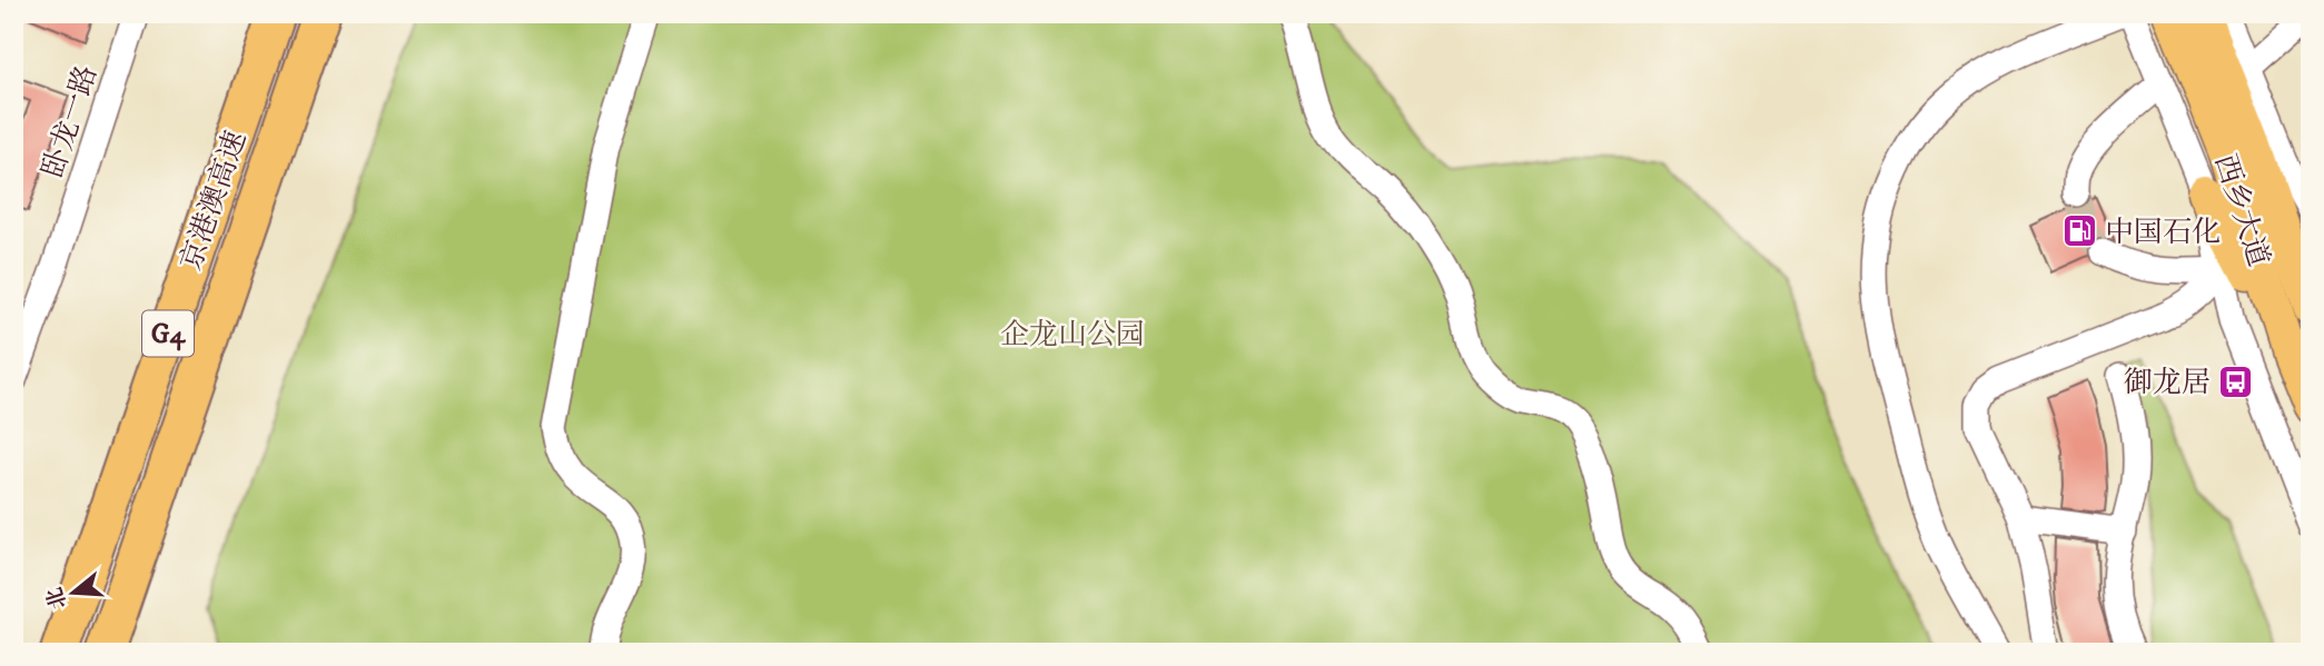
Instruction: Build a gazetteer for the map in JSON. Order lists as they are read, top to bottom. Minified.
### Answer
{"streets":{"highway":["京港澳高速","G4"],"main road":["西乡大道"],"street":["卧龙一路"]},"parks":["企龙山公园"],"places":{"fuel station":["中国石化"],"bus stop":["御龙居"]},"north":"left"}
